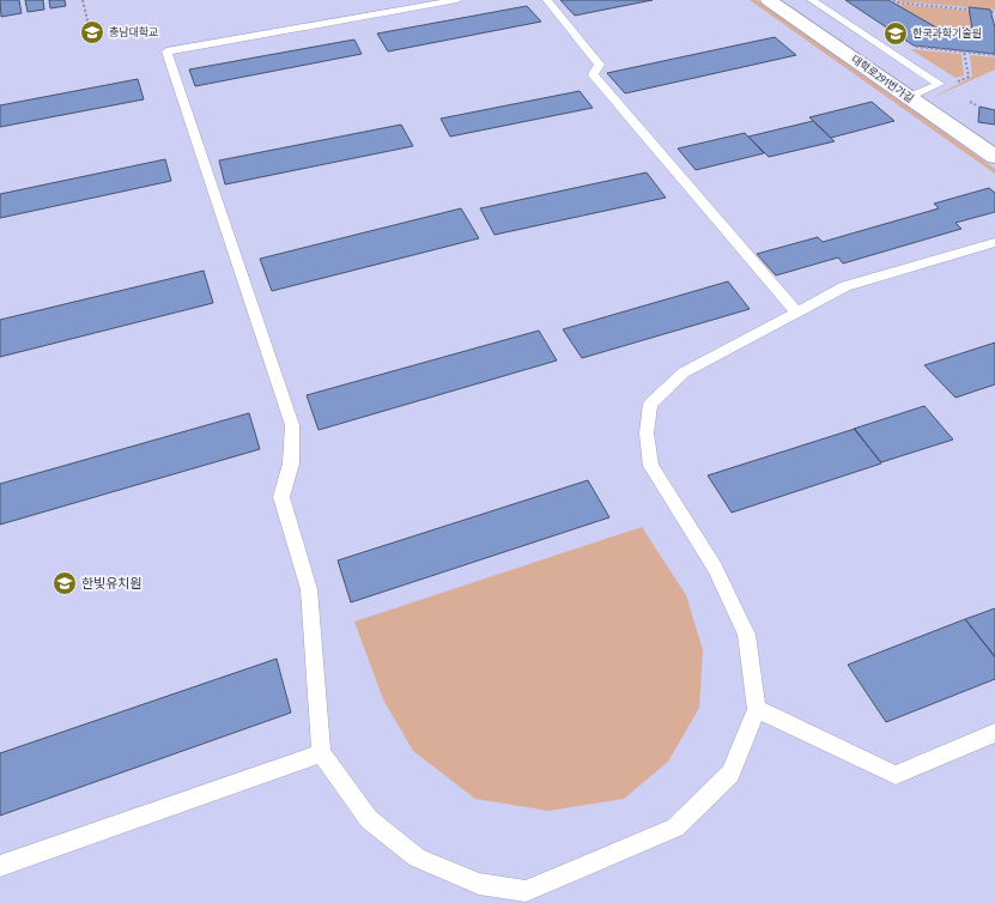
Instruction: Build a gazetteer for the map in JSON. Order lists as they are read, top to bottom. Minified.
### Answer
{"streets":{"street":["대학로291번가길"]},"places":{"school or university":["충남대학교","한국과학기술원","한빛유치원"]}}
